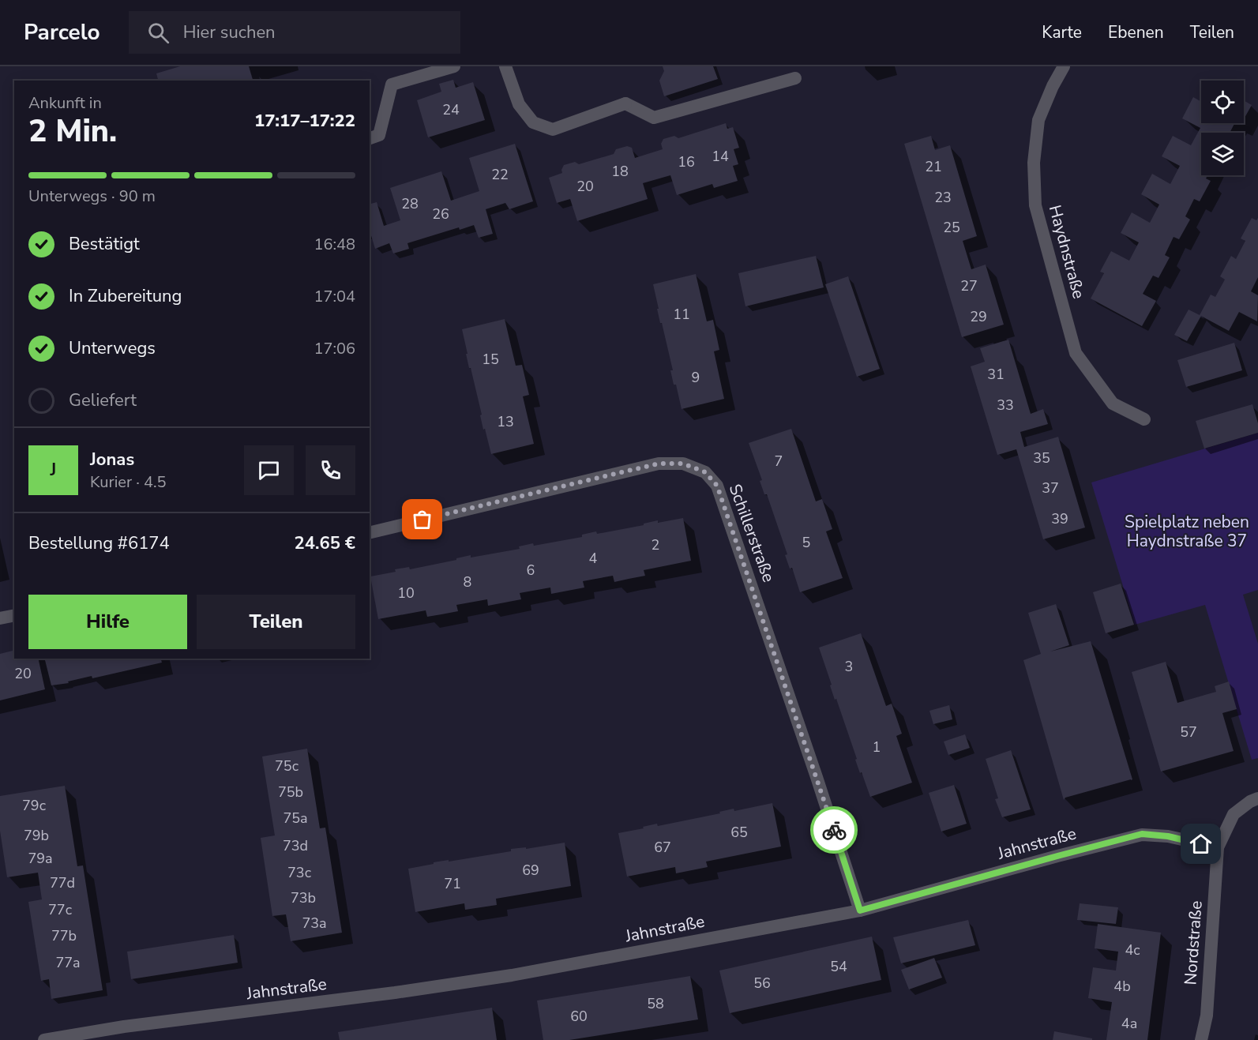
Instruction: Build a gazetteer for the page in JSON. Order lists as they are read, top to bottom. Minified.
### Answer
{"streets":{"street":["Haydnstraße","Schillerstraße","Jahnstraße","Nordstraße"]},"crossings":[["Schillerstraße","Jahnstraße"],["Jahnstraße","Nordstraße"]],"parks":["Spielplatz neben Haydnstraße 37"],"house_numbers":["24","14","16","21","18","22","20","23","28","26","25","27","11","29","15","31","9","33","13","35","7","37","39","5","2","4","6","8","10","3","20","57","1","75c","75b","79c","75a","65","79b","73d","67","79a","69","73c","77d","71","73b","77c","73a","77b","4c","77a","54","56","4b","58","60","4a"],"page":{"header":"Parcelo","search":"Hier suchen","nav":["Karte","Ebenen","Teilen"],"heading":["2 Min.","Ankunft in","17:17–17:22"],"panel":["Jonas","Kurier · 4.5","Bestellung #6174","24.65 €"],"bar":"Unterwegs · 90 m","list":[["Bestätigt","16:48"],["In Zubereitung","17:04"],["Unterwegs","17:06"],"Geliefert"],"round":"J","buttons":["Hilfe","Teilen"]}}
